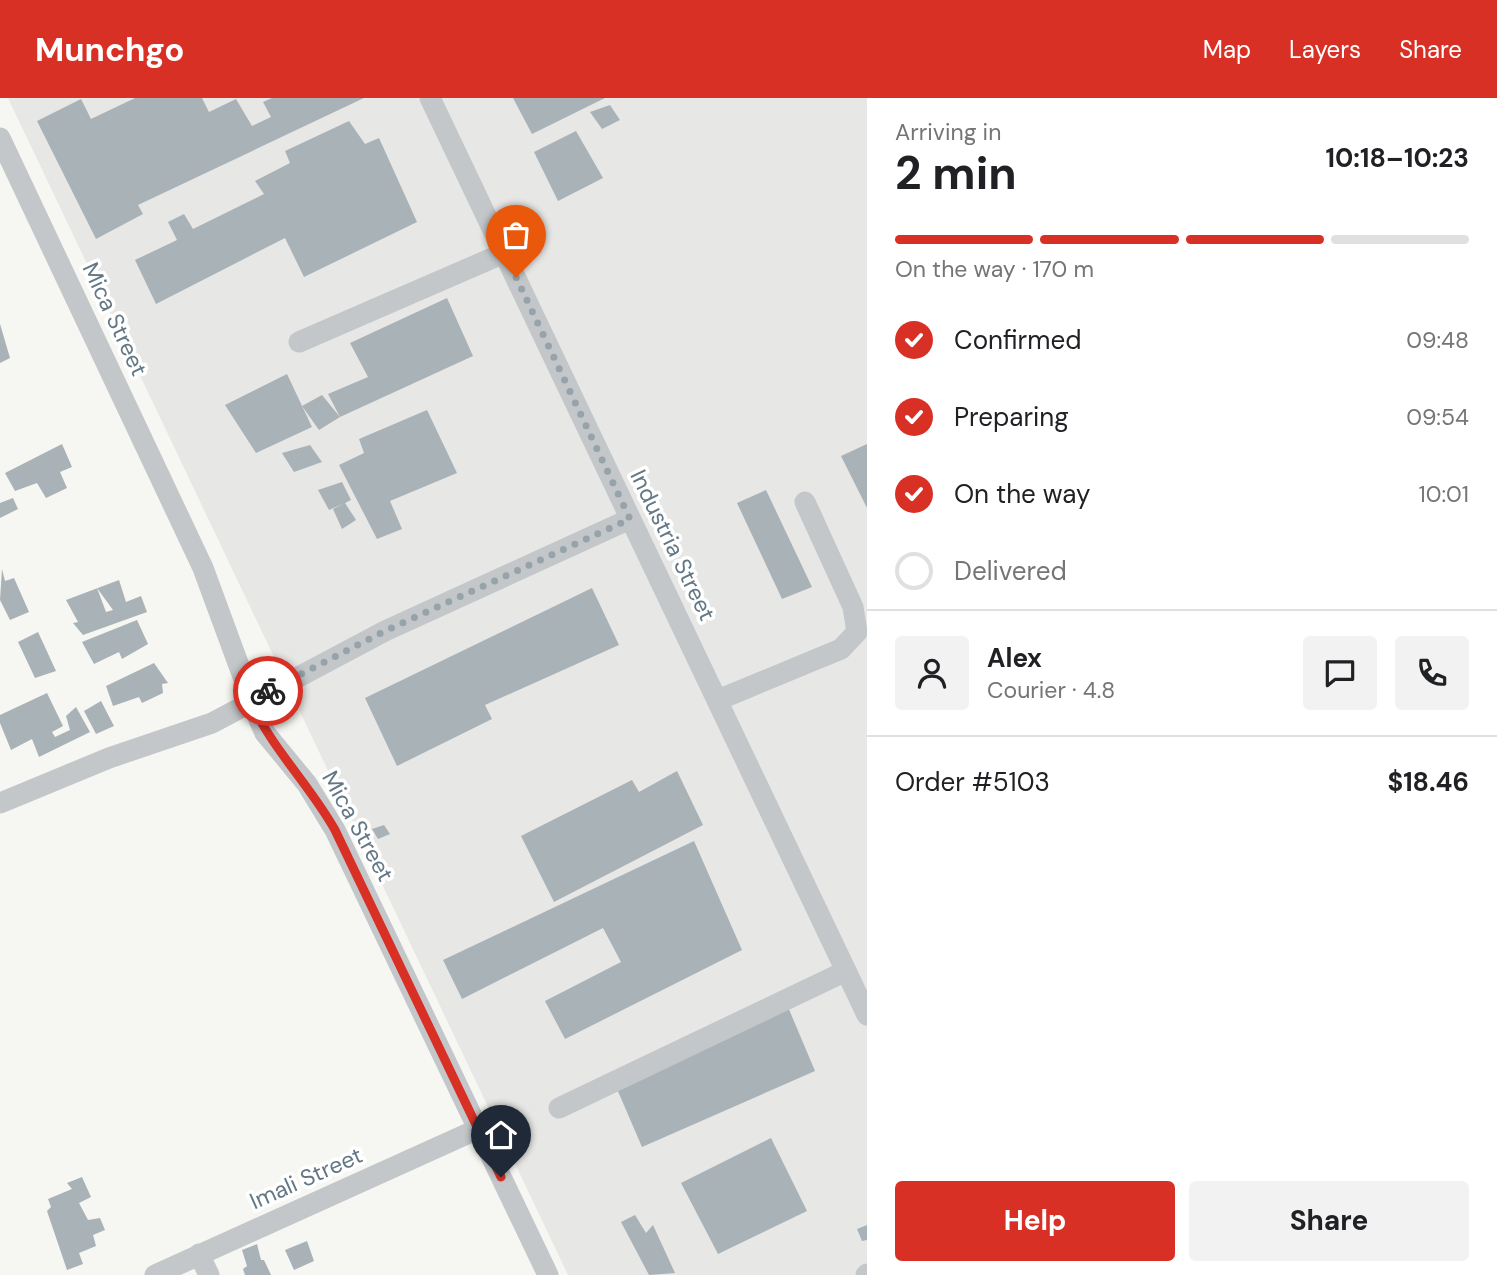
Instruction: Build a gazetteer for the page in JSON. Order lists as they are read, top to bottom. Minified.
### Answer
{"streets":{"street":["Mica Street","Industria Street","Imali Street"]},"crossings":[["Mica Street","Imali Street"]],"page":{"header":"Munchgo","nav":["Map","Layers","Share"],"heading":["2 min","Arriving in","10:18–10:23"],"panel":["Alex","Courier · 4.8","Order #5103","$18.46"],"bar":"On the way · 170 m","list":[["Confirmed","09:48"],["Preparing","09:54"],["On the way","10:01"],"Delivered"],"buttons":["Help","Share"]}}
